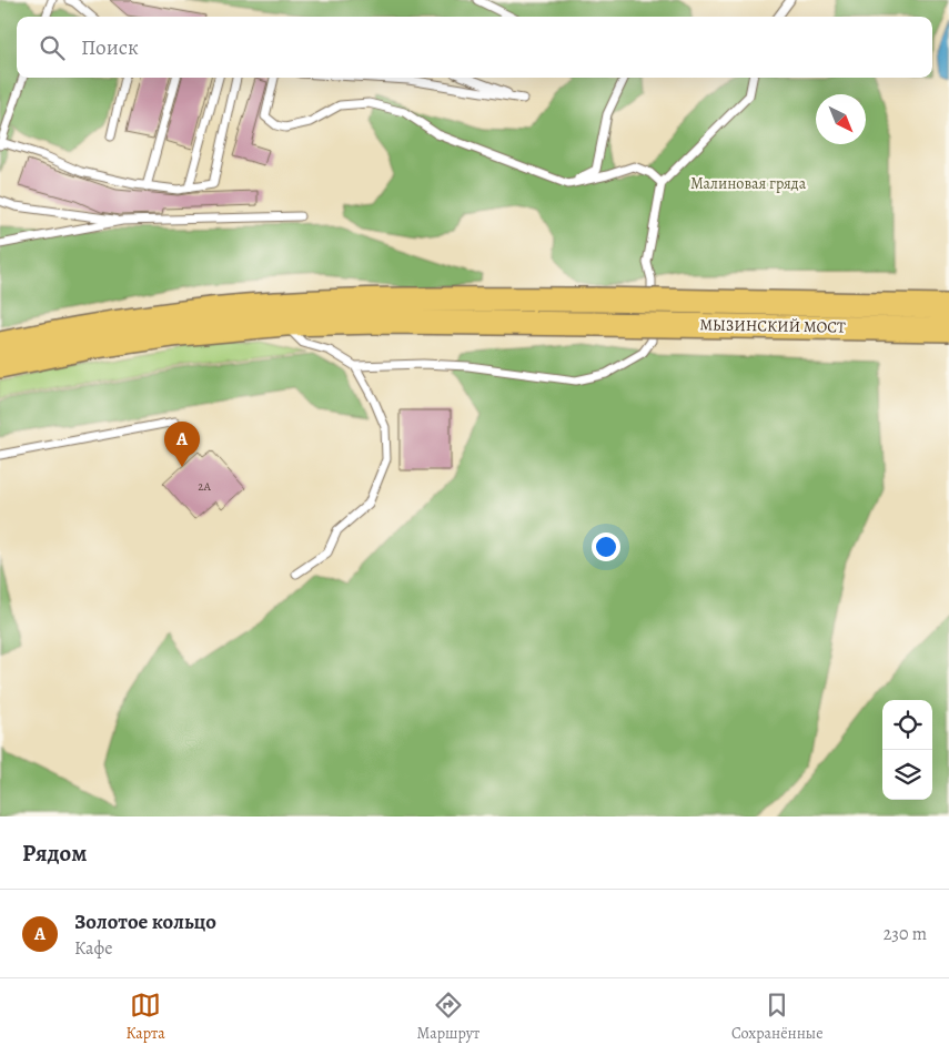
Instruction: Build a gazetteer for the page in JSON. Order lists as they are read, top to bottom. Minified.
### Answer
{"streets":{"main road":["МЫЗИНСКИЙ МОСТ"]},"parks":["Малиновая гряда"],"house_numbers":["2А"],"north":"bottom right","page":{"search":"Поиск","pins":"A","heading":"Рядом","list":[{"mark":"A","name":"Золотое кольцо","note":"Кафе","value":"230 m"}],"nav":["Карта","Маршрут","Сохранённые"]}}
